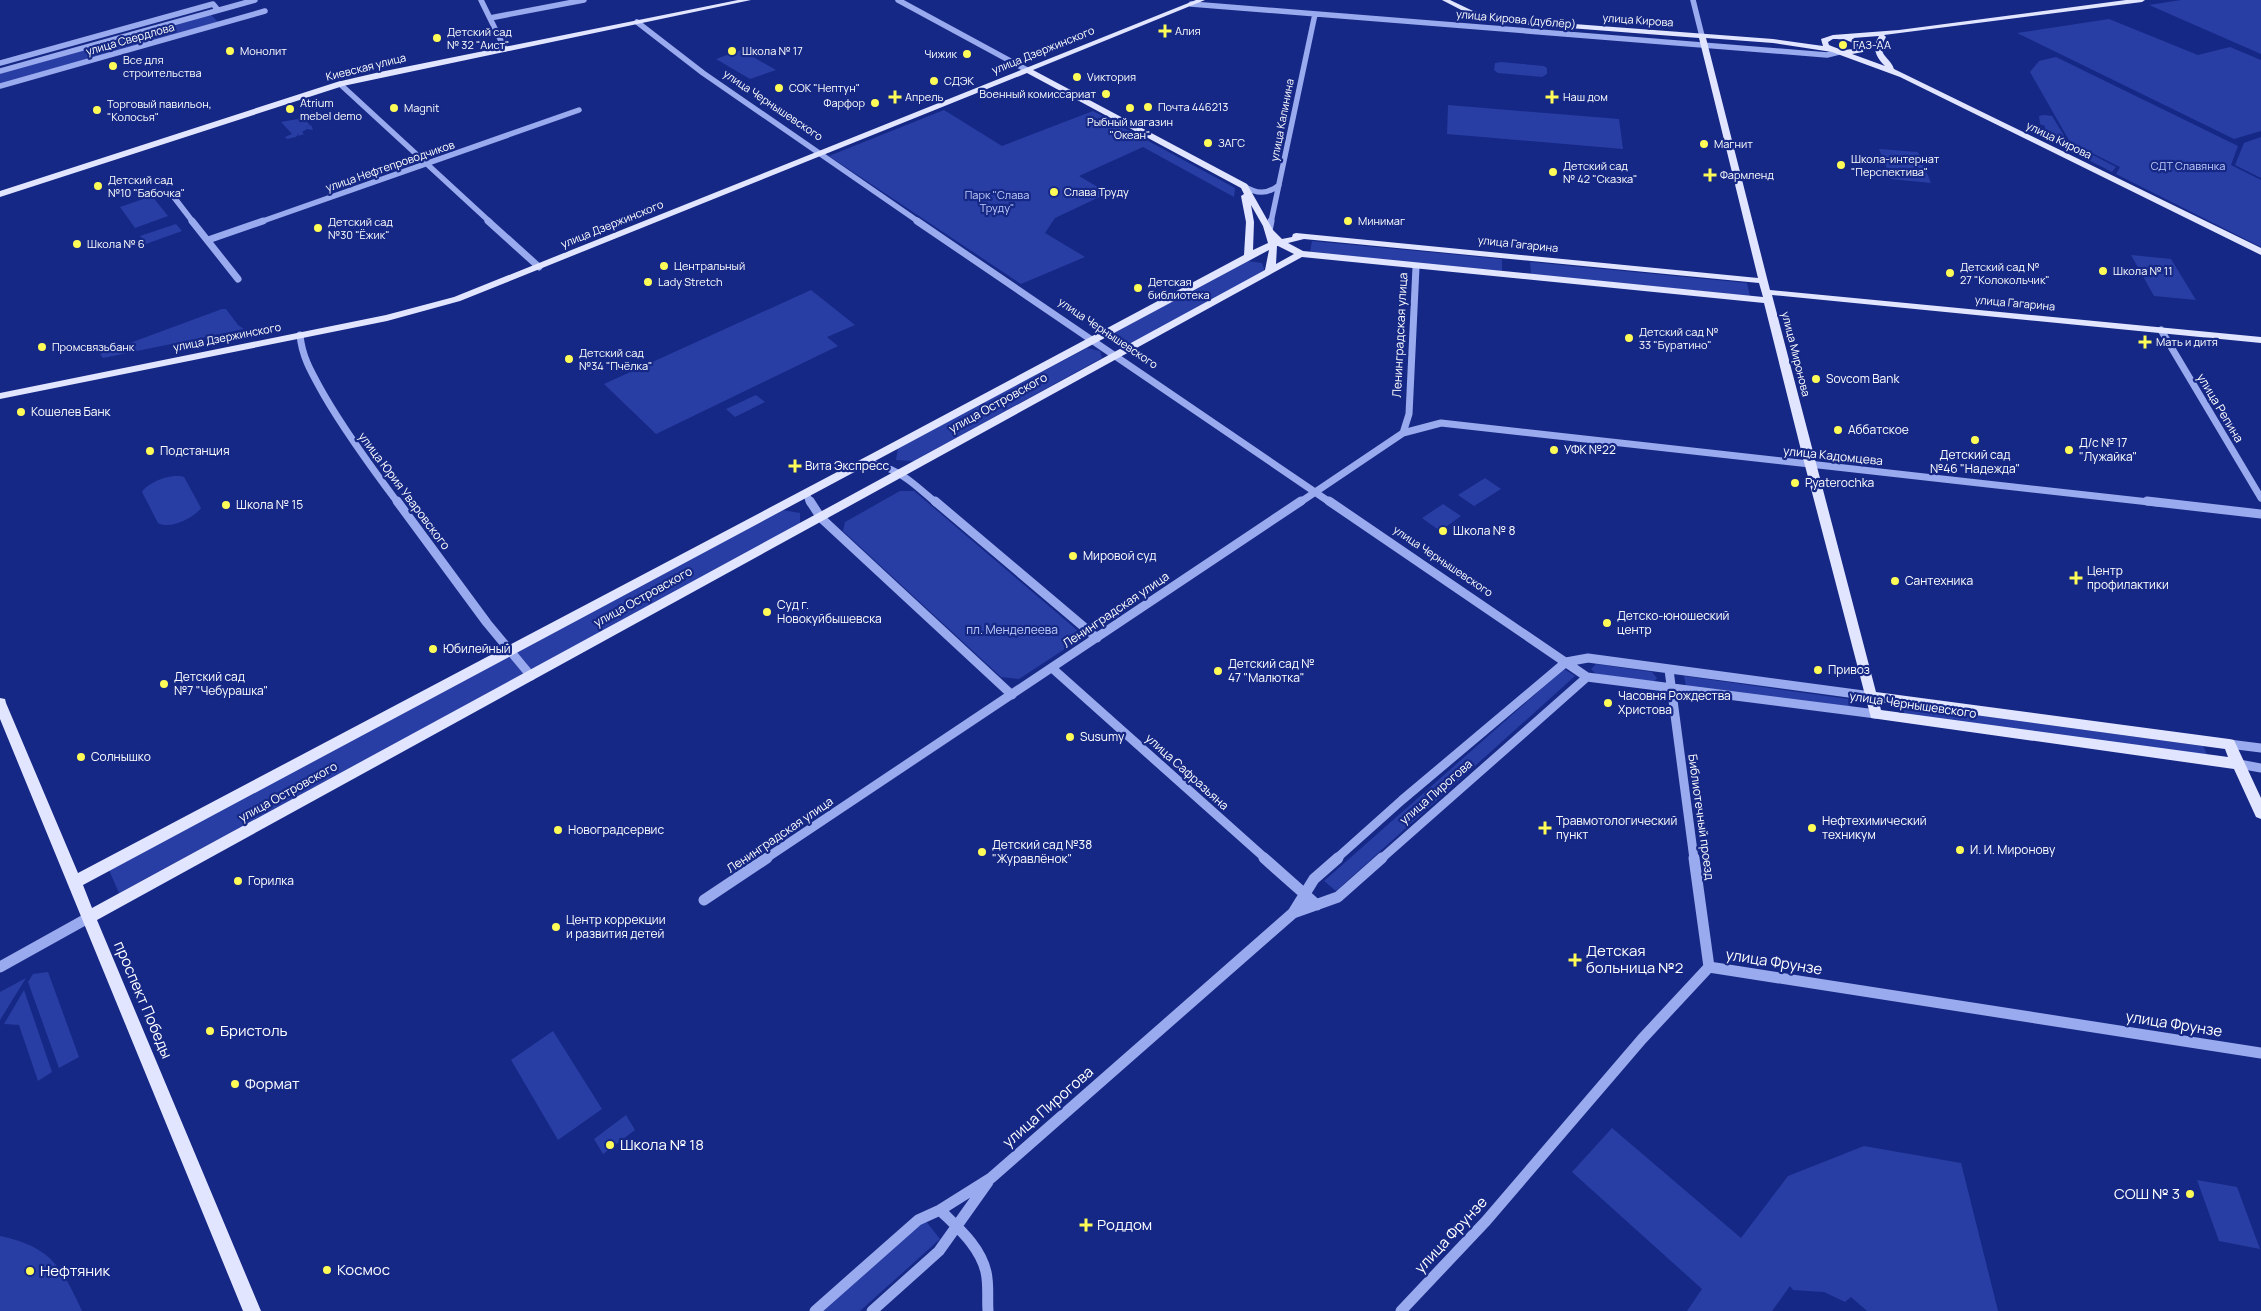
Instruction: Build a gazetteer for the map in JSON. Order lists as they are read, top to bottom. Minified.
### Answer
{"streets":{"main road":["улица Кирова","улица Дзержинского","Киевская улица","улица Чернышевского","улица Гагарина","улица Миронова","улица Островского","проспект Победы"],"street":["улица Кирова (дублёр)","улица Свердлова","улица Калинина","улица Нефтепроводчиков","Ленинградская улица","улица Репина","улица Кадомцева","улица Юрия Уваровского","улица Сафразьяна","улица Пирогова","Библиотечный проезд","улица Фрунзе"]},"crossings":[["улица Кирова (дублёр)","улица Кирова"],["улица Кирова (дублёр)","улица Дзержинского"],["улица Кирова (дублёр)","улица Калинина"],["улица Кирова (дублёр)","улица Миронова"],["улица Кирова","улица Миронова"],["улица Дзержинского","улица Чернышевского"],["улица Дзержинского","улица Юрия Уваровского"],["Киевская улица","улица Чернышевского"],["улица Чернышевского","Ленинградская улица"],["улица Чернышевского","улица Миронова"],["улица Чернышевского","улица Островского"],["улица Чернышевского","улица Пирогова"],["улица Чернышевского","Библиотечный проезд"],["улица Калинина","улица Гагарина"],["улица Гагарина","Ленинградская улица"],["улица Гагарина","улица Миронова"],["улица Гагарина","улица Островского"],["улица Гагарина","улица Репина"],["Ленинградская улица","улица Кадомцева"],["Ленинградская улица","улица Сафразьяна"],["улица Миронова","улица Кадомцева"],["улица Островского","улица Юрия Уваровского"],["улица Островского","проспект Победы"],["улица Сафразьяна","улица Пирогова"],["Библиотечный проезд","улица Фрунзе"]],"parks":["СДТ Славянка","Парк \"Слава Труду\"","пл. Менделеева"],"places":{"health":["Алия","Апрель","Наш дом","Фармленд","Мать и дитя","Вита Экспресс","Центр профилактики","Травмотологический пункт","Детская больница №2","Роддом"],"other":["Детский сад № 32 \"Аист\"","ГАЗ-АА","Монолит","Школа № 17","Чижик","Все для строительства","Vиктория","СДЭК","СОК \"Нептун\"","Военный комиссариат","Фарфор","Почта 446213","Magnit","Рыбный магазин \"Океан\"","Atrium mebel demo","Торговый павильон, \"Колосья\"","ЗАГС","Магнит","Школа-интернат \"Перспектива\"","Детский сад № 42 \"Сказка\"","Детский сад №10 \"Бабочка\"","Слава Труду","Минимаг","Детский сад №30 \"Ёжик\"","Школа № 6","Центральный","Школа № 11","Детский сад № 27 \"Колокольчик\"","Lady Stretch","Детская библиотека","Детский сад № 33 \"Буратино\"","Промсвязьбанк","Детский сад №34 \"Пчёлка\"","Sovcom Bank","Кошелев Банк","Аббатское","Детский сад №46 \"Надежда\"","УФК №22","Д/с № 17 \"Лужайка\"","Подстанция","Pyaterochka","Школа № 15","Школа № 8","Мировой суд","Сантехника","Суд г. Новокуйбышевска","Детско-юношеский центр","Юбилейный","Привоз","Детский сад № 47 \"Малютка\"","Детский сад №7 \"Чебурашка\"","Часовня Рождества Христова","Susumy","Солнышко","Нефтехимический техникум","Новоградсервис","И. И. Миронову","Детский сад №38 \"Журавлёнок\"","Горилка","Центр коррекции и развития детей","Бристоль","Формат","Школа № 18","СОШ № 3","Космос","Нефтяник"]}}
